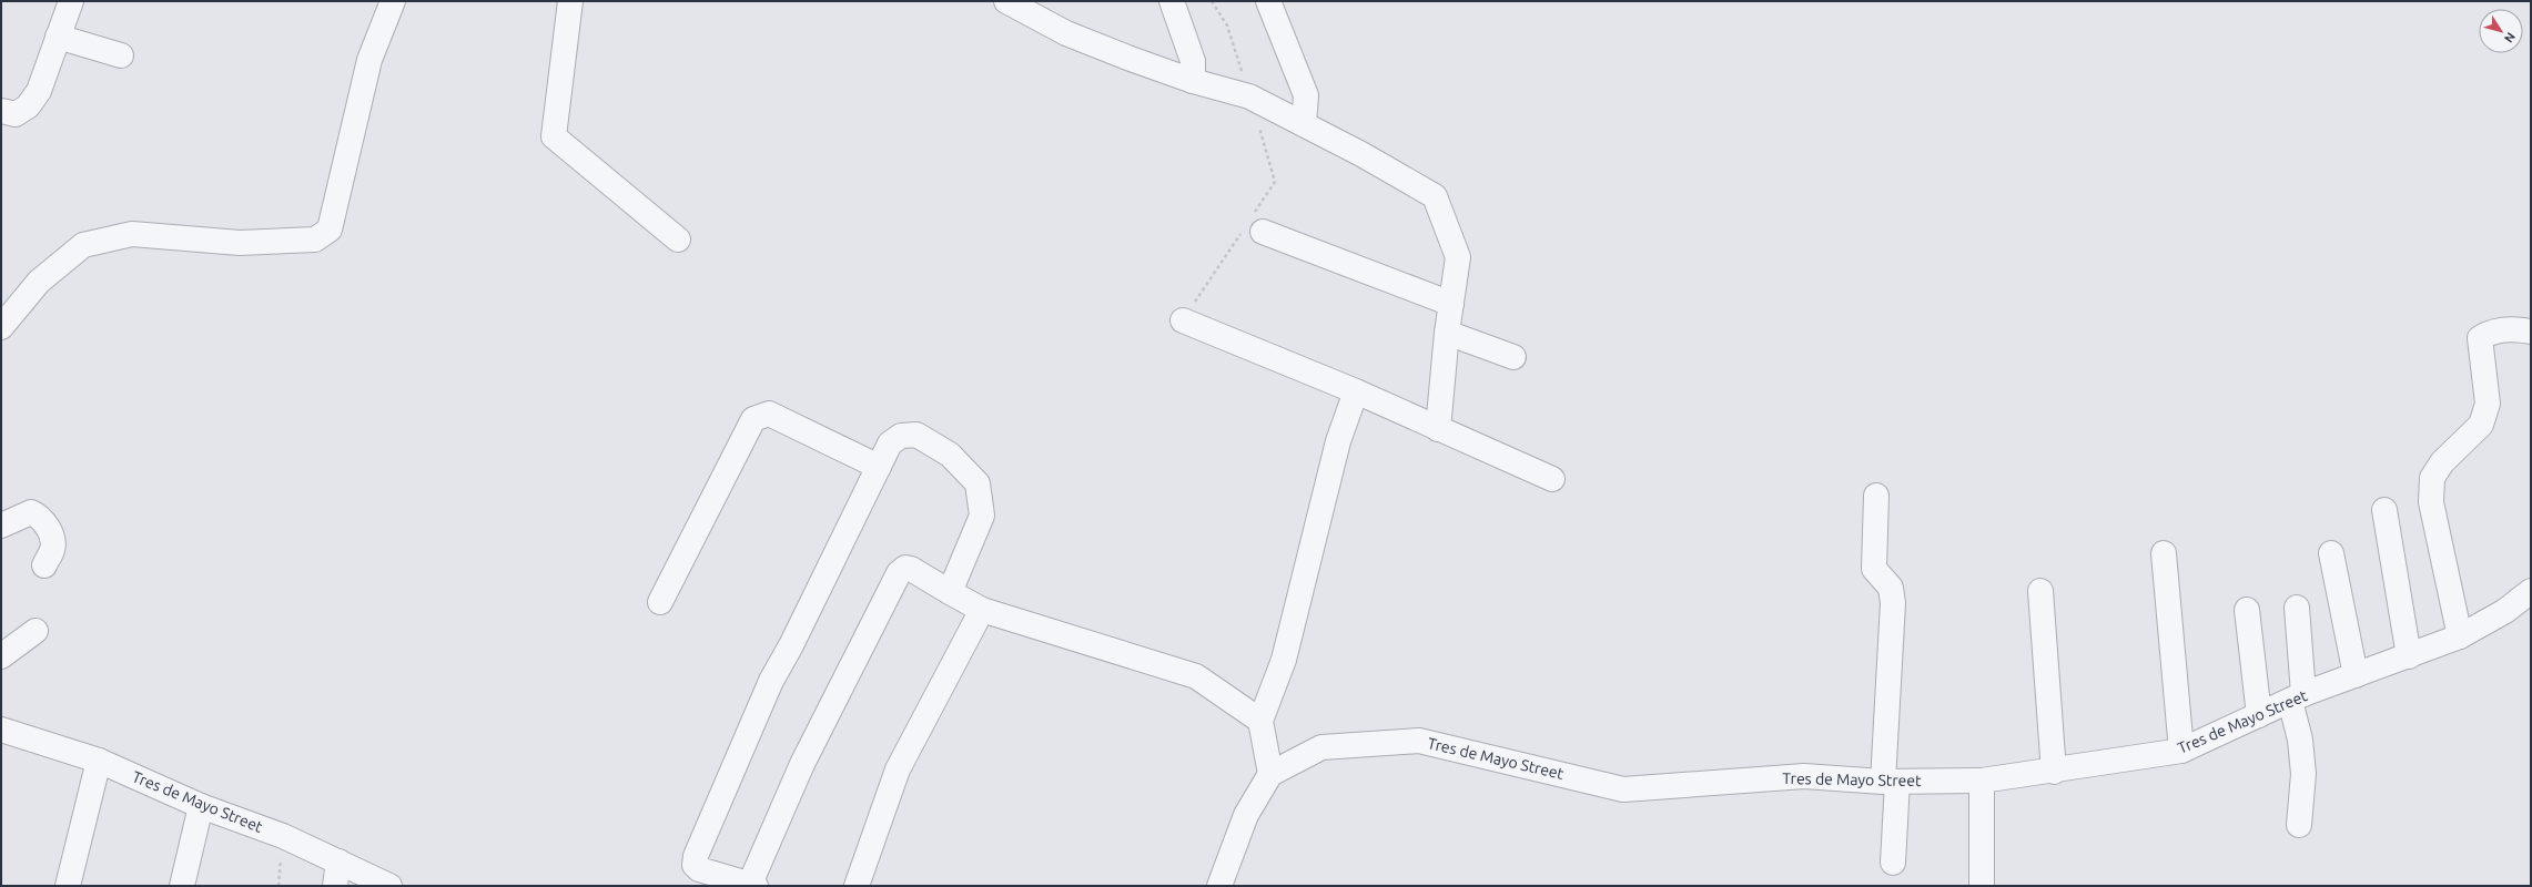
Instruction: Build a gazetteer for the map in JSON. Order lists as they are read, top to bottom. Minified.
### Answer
{"streets":{"street":["Tres de Mayo Street"]},"north":"bottom right"}
